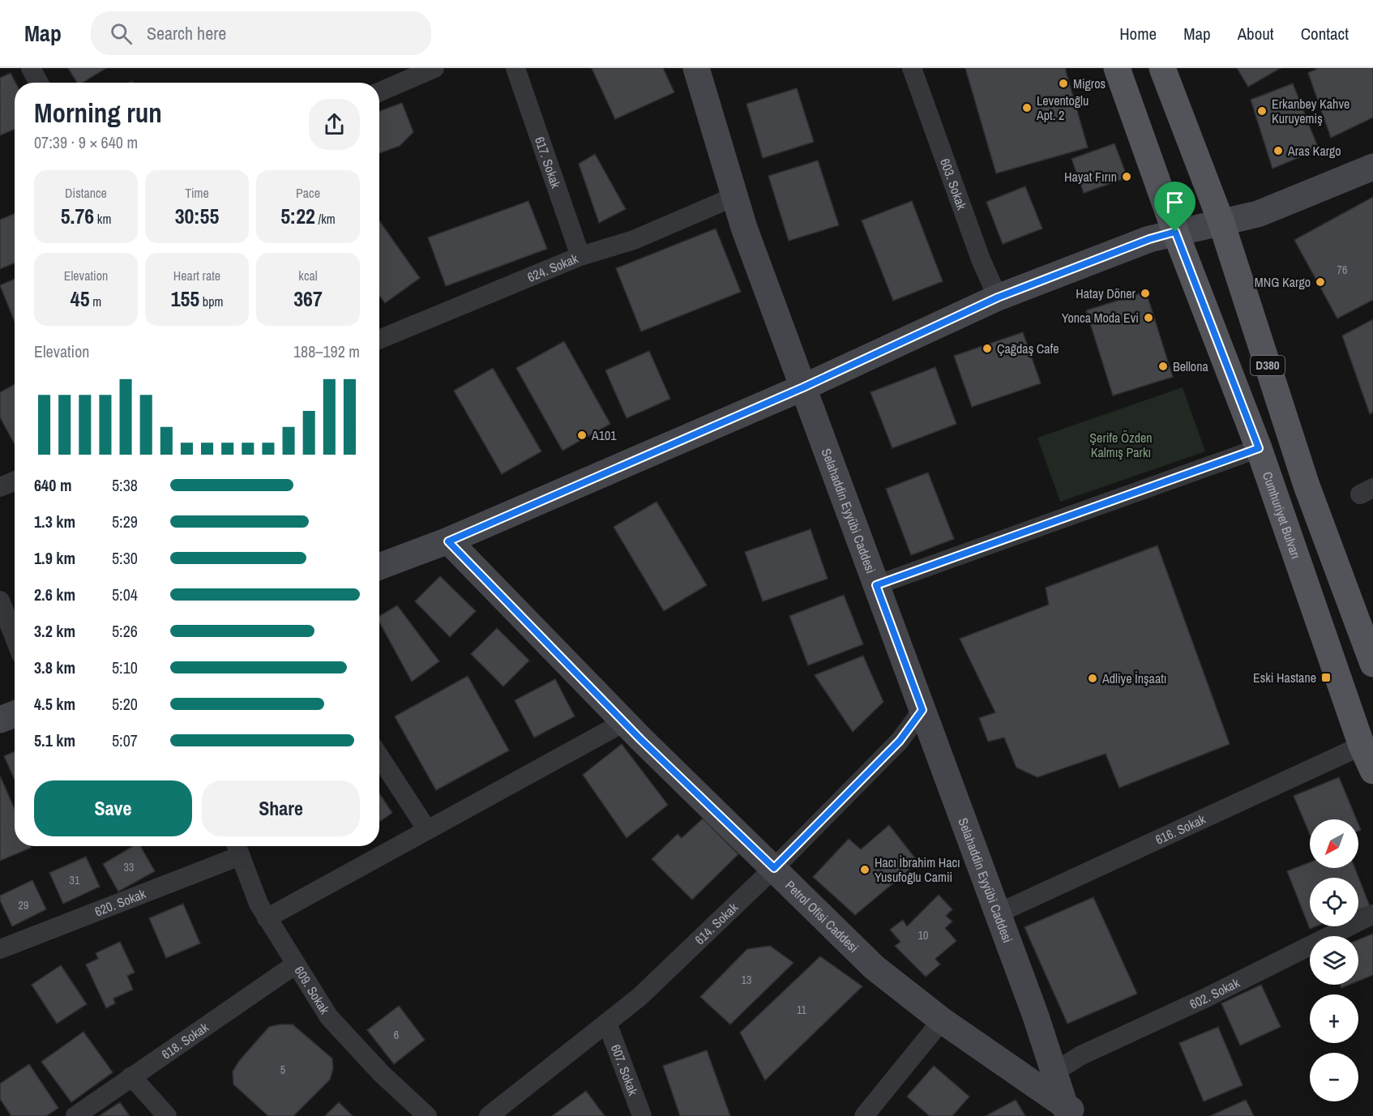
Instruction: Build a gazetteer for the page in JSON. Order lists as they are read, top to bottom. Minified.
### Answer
{"streets":{"main road":["D380","Cumhuriyet Bulvarı"],"street":["617. Sokak","603. Sokak","624. Sokak","Selahaddin Eyyübi Caddesi","616. Sokak","620. Sokak","Petrol Ofisi Caddesi","614. Sokak","609. Sokak","602. Sokak","618. Sokak","607. Sokak"]},"crossings":[["617. Sokak","624. Sokak"],["624. Sokak","Selahaddin Eyyübi Caddesi"],["Selahaddin Eyyübi Caddesi","616. Sokak"],["Selahaddin Eyyübi Caddesi","Petrol Ofisi Caddesi"],["Selahaddin Eyyübi Caddesi","614. Sokak"],["Selahaddin Eyyübi Caddesi","602. Sokak"],["Cumhuriyet Bulvarı","616. Sokak"],["620. Sokak","609. Sokak"],["Petrol Ofisi Caddesi","614. Sokak"],["614. Sokak","607. Sokak"],["609. Sokak","618. Sokak"]],"parks":["Şerife Özden Kalmış Parkı"],"places":{"other":["Migros","Leventoğlu Apt. 2","Erkanbey Kahve Kuruyemiş","Aras Kargo","Hayat Fırın","MNG Kargo","Hatay Döner","Yonca Moda Evi","Çağdaş Cafe","Bellona","A101","Adliye İnşaatı","Hacı İbrahim Hacı Yusufoğlu Camii"],"transit":["Eski Hastane"]},"house_numbers":["76","33","31","29","10","13","11","6","5"],"north":"bottom left","page":{"header":"Map","search":"Search here","nav":["Home","Map","About","Contact"],"heading":["Morning run","07:39 · 9 × 640 m"],"stats":[["Distance","5.76 km"],["Time","30:55"],["Pace","5:22 /km"],["Elevation","45 m"],["Heart rate","155 bpm"],["kcal","367"]],"chart":["Elevation","188–192 m"],"list":[{"name":"640 m","note":"5:38"},{"name":"1.3 km","note":"5:29"},{"name":"1.9 km","note":"5:30"},{"name":"2.6 km","note":"5:04"},{"name":"3.2 km","note":"5:26"},{"name":"3.8 km","note":"5:10"},{"name":"4.5 km","note":"5:20"},{"name":"5.1 km","note":"5:07"}],"buttons":["Save","Share"],"map_buttons":["+","−"]}}
